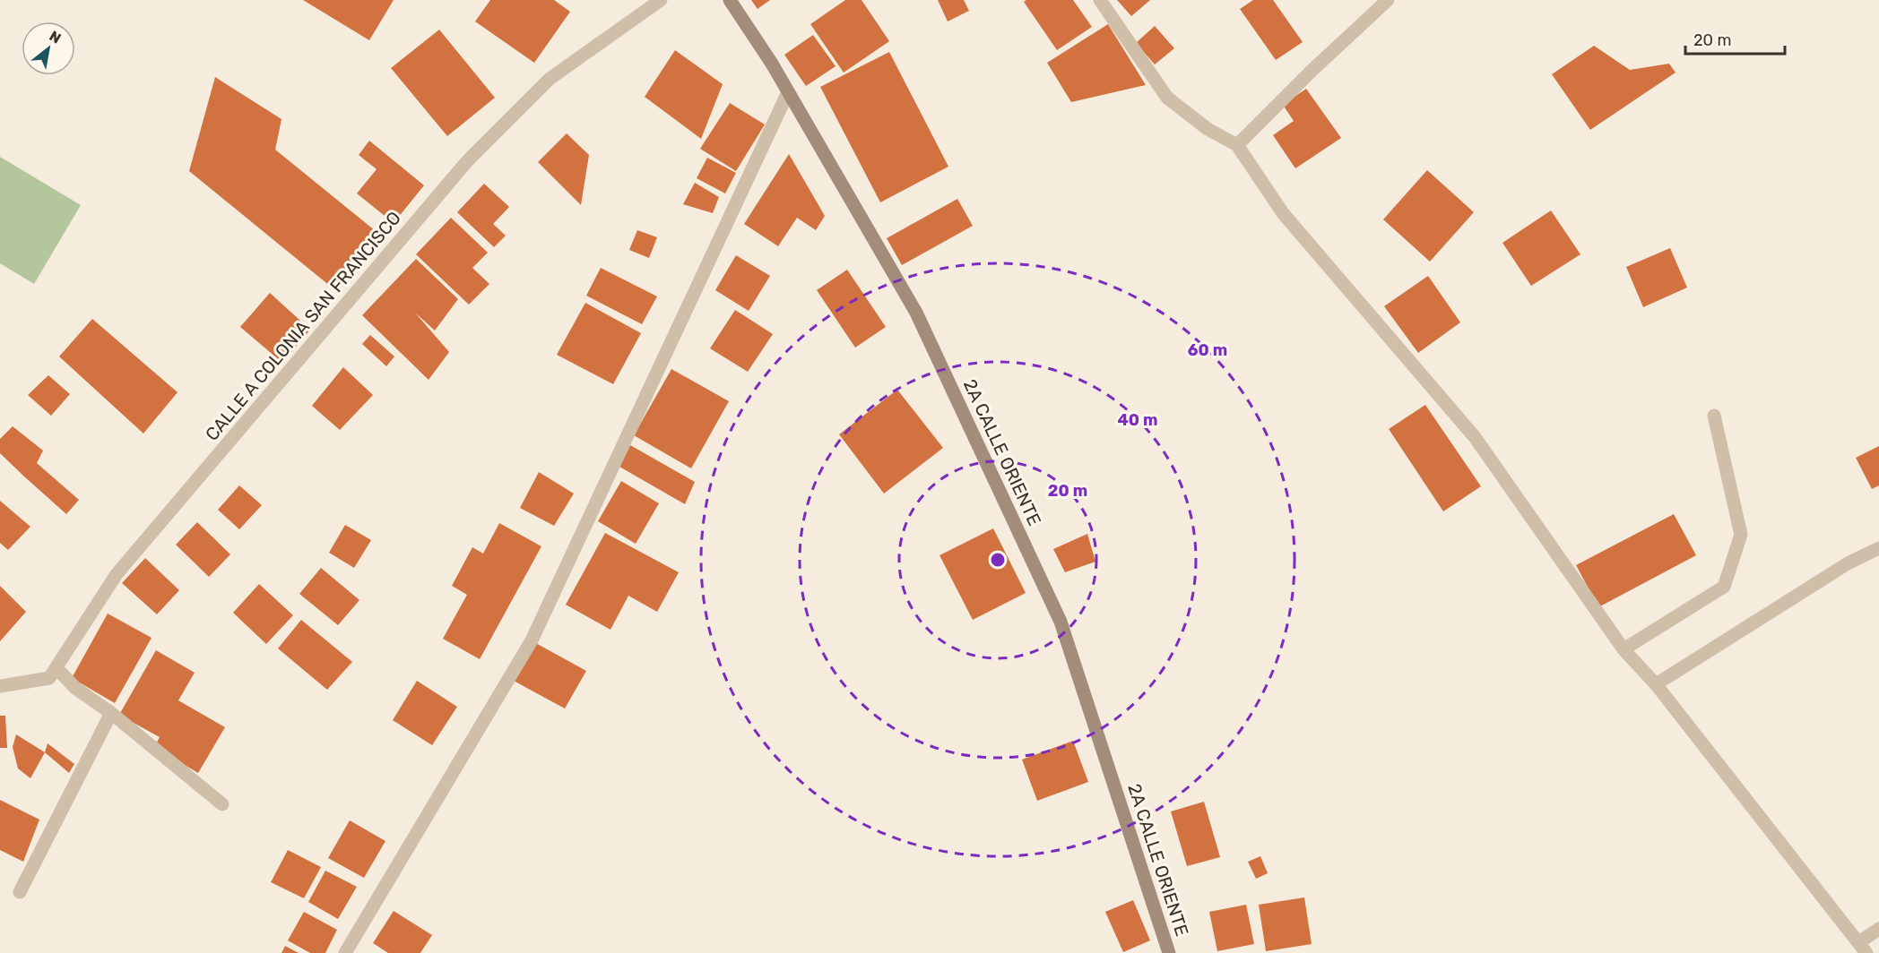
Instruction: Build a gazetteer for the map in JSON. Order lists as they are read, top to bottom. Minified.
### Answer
{"streets":{"street":["CALLE A COLONIA SAN FRANCISCO","2A CALLE ORIENTE"]},"scale_bar":"20 m","north":"top right","rings":["60 m","40 m","20 m"]}
